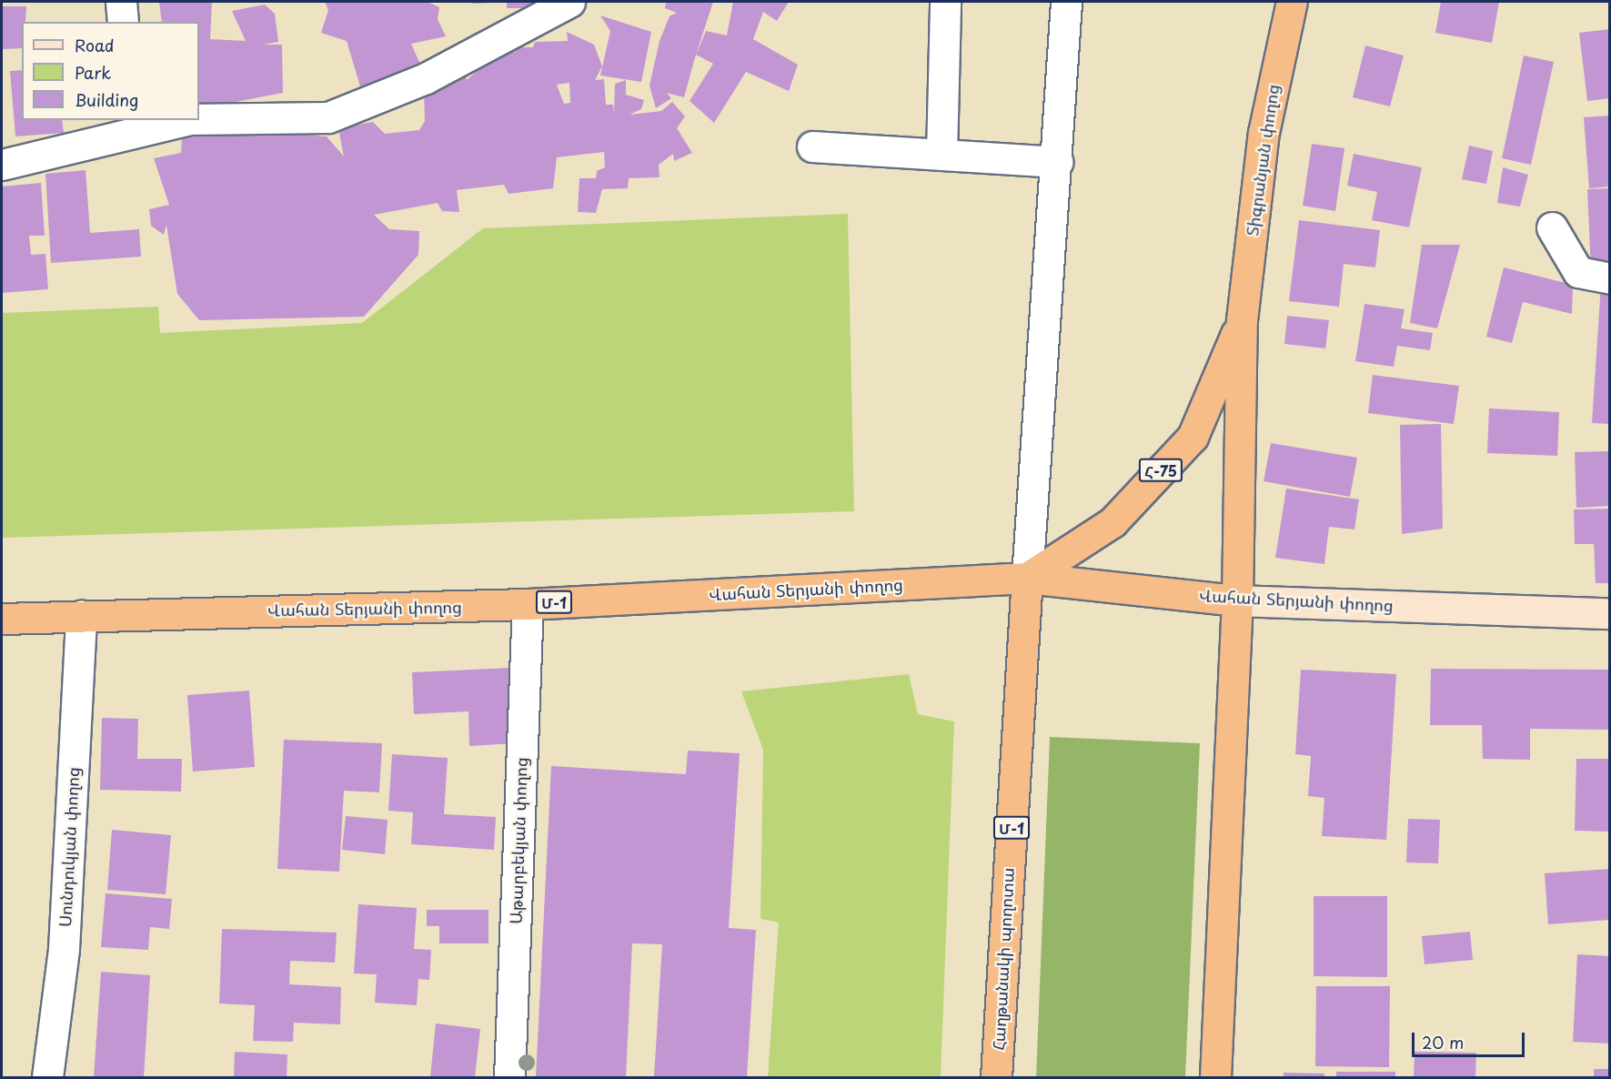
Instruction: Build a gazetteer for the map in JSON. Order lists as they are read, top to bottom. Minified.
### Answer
{"streets":{"highway":["Տիգրանյան փողոց","Հ-75","Վահան Տերյանի փողոց","Մ-1","Հաղթանակի պողոտա"],"street":["Աթարբեկյան փողոց","Սունդուկյան փողոց"]},"crossings":[["Տիգրանյան փողոց","Վահան Տերյանի փողոց"],["Տիգրանյան փողոց","Հաղթանակի պողոտա"],["Վահան Տերյանի փողոց","Աթարբեկյան փողոց"],["Վահան Տերյանի փողոց","Սունդուկյան փողոց"],["Վահան Տերյանի փողոց","Հաղթանակի պողոտա"]],"legend":["Road","Park","Building"],"scale_bar":"20 m"}
